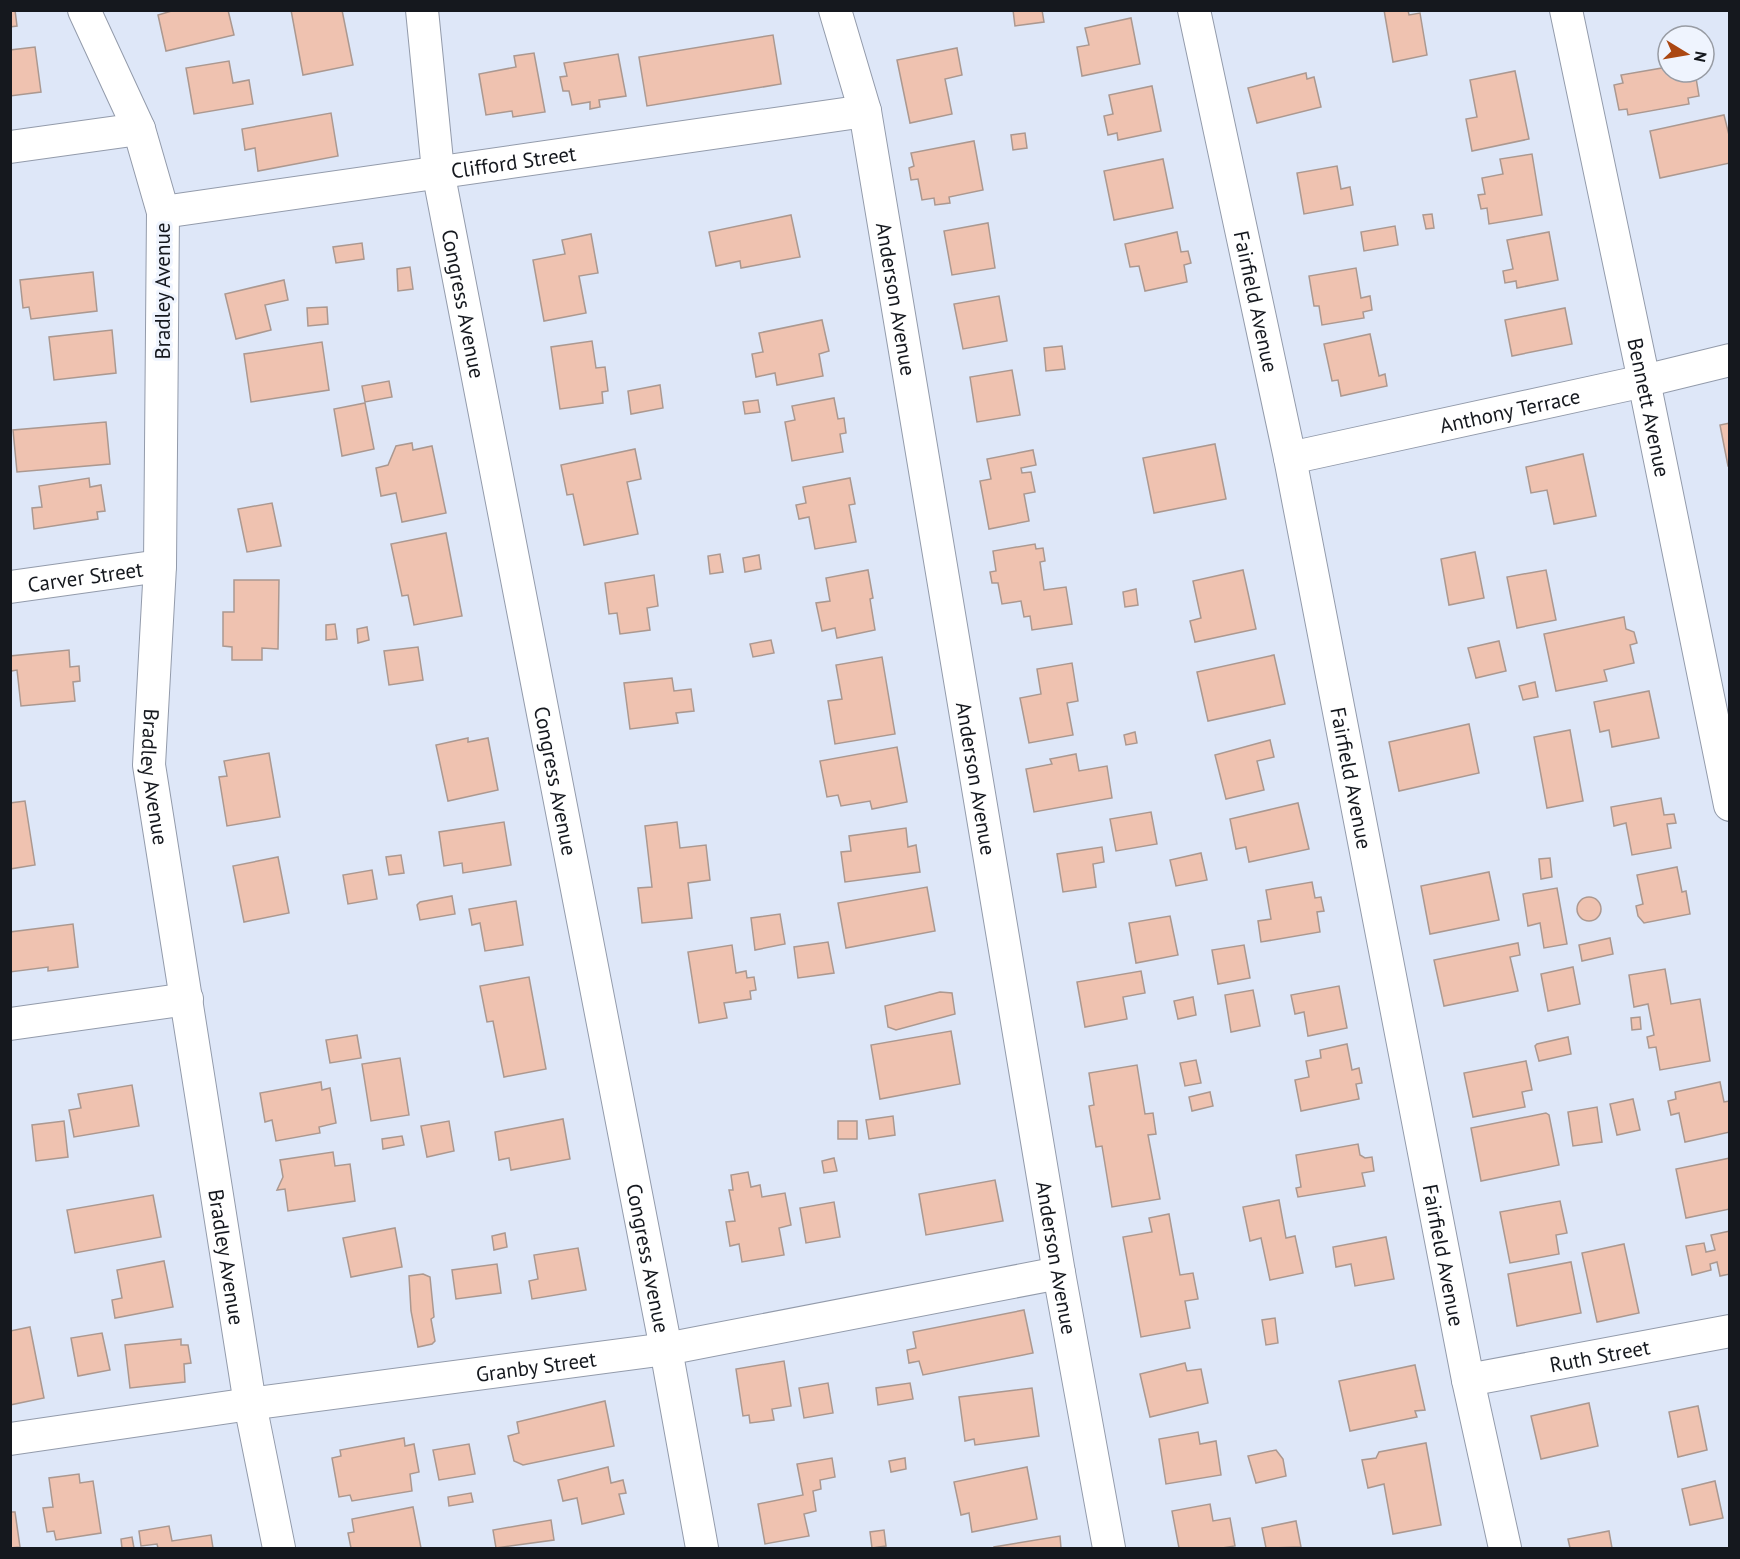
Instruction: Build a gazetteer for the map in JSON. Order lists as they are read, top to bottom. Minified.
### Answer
{"streets":{"street":["Clifford Street","Bradley Avenue","Anderson Avenue","Fairfield Avenue","Congress Avenue","Bennett Avenue","Anthony Terrace","Carver Street","Ruth Street","Granby Street"]},"crossings":[["Clifford Street","Bradley Avenue"],["Clifford Street","Anderson Avenue"],["Clifford Street","Congress Avenue"],["Bradley Avenue","Carver Street"],["Bradley Avenue","Granby Street"],["Anderson Avenue","Granby Street"],["Fairfield Avenue","Anthony Terrace"],["Fairfield Avenue","Ruth Street"],["Congress Avenue","Granby Street"],["Bennett Avenue","Anthony Terrace"]],"north":"right"}
